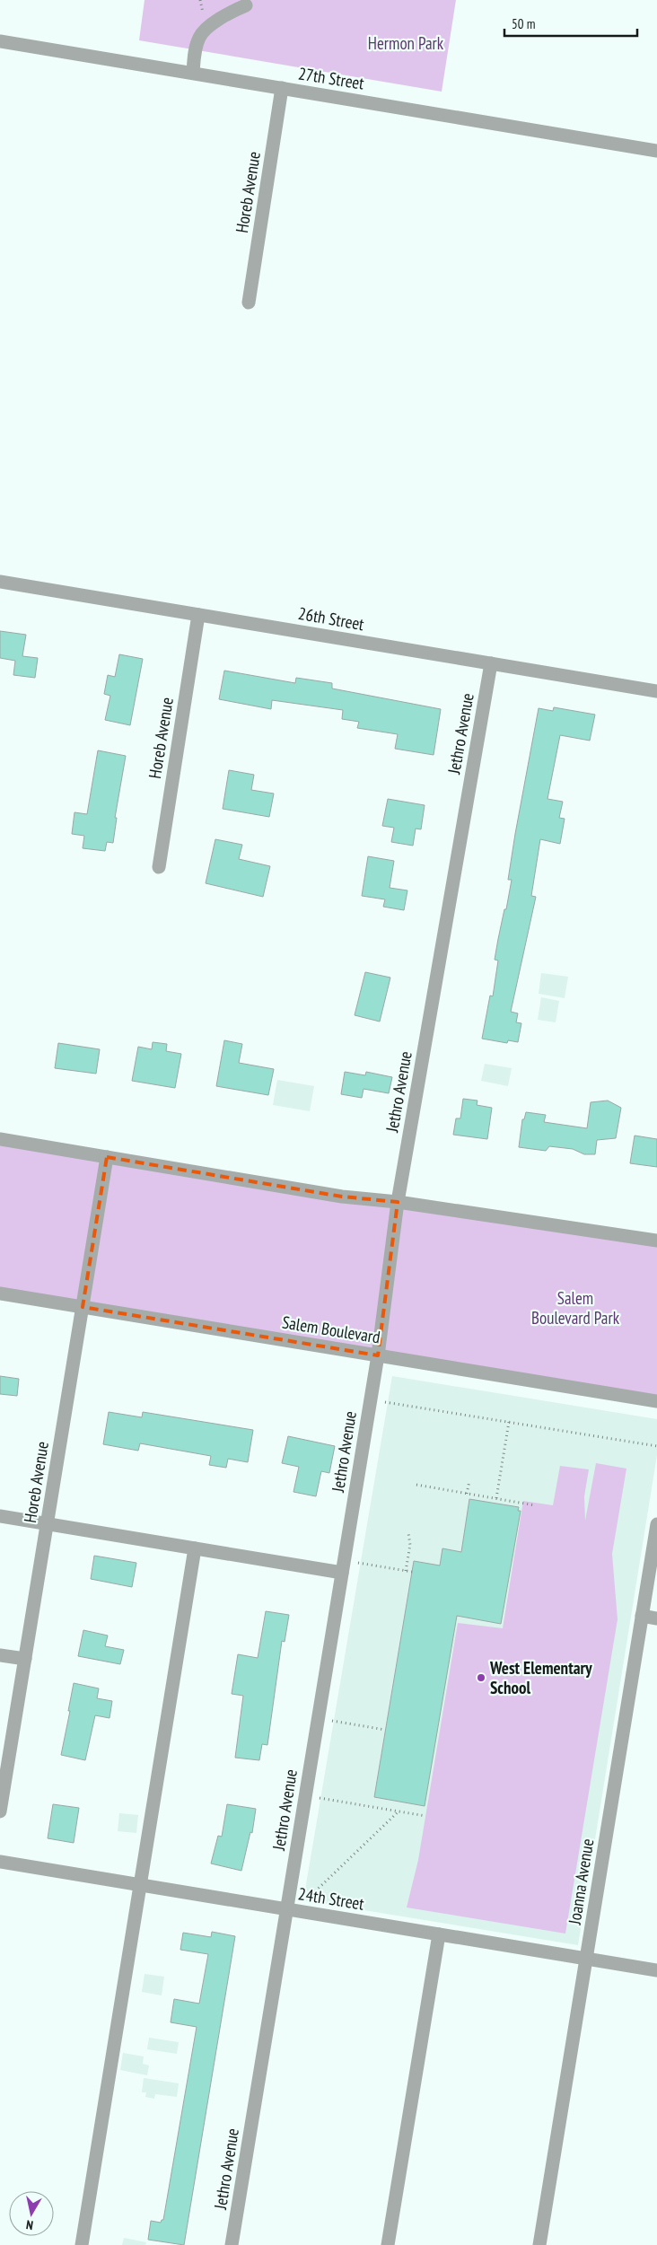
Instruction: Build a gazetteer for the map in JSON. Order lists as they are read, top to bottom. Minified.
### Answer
{"streets":{"street":["27th Street","Horeb Avenue","26th Street","Jethro Avenue","Salem Boulevard","Joanna Avenue","24th Street"]},"crossings":[["27th Street","Horeb Avenue"],["Horeb Avenue","26th Street"],["Horeb Avenue","Salem Boulevard"],["26th Street","Jethro Avenue"],["Jethro Avenue","Salem Boulevard"],["Jethro Avenue","24th Street"],["Joanna Avenue","24th Street"]],"parks":["Hermon Park","Salem Boulevard Park"],"places":["West Elementary School"],"scale_bar":"50 m","north":"bottom"}
